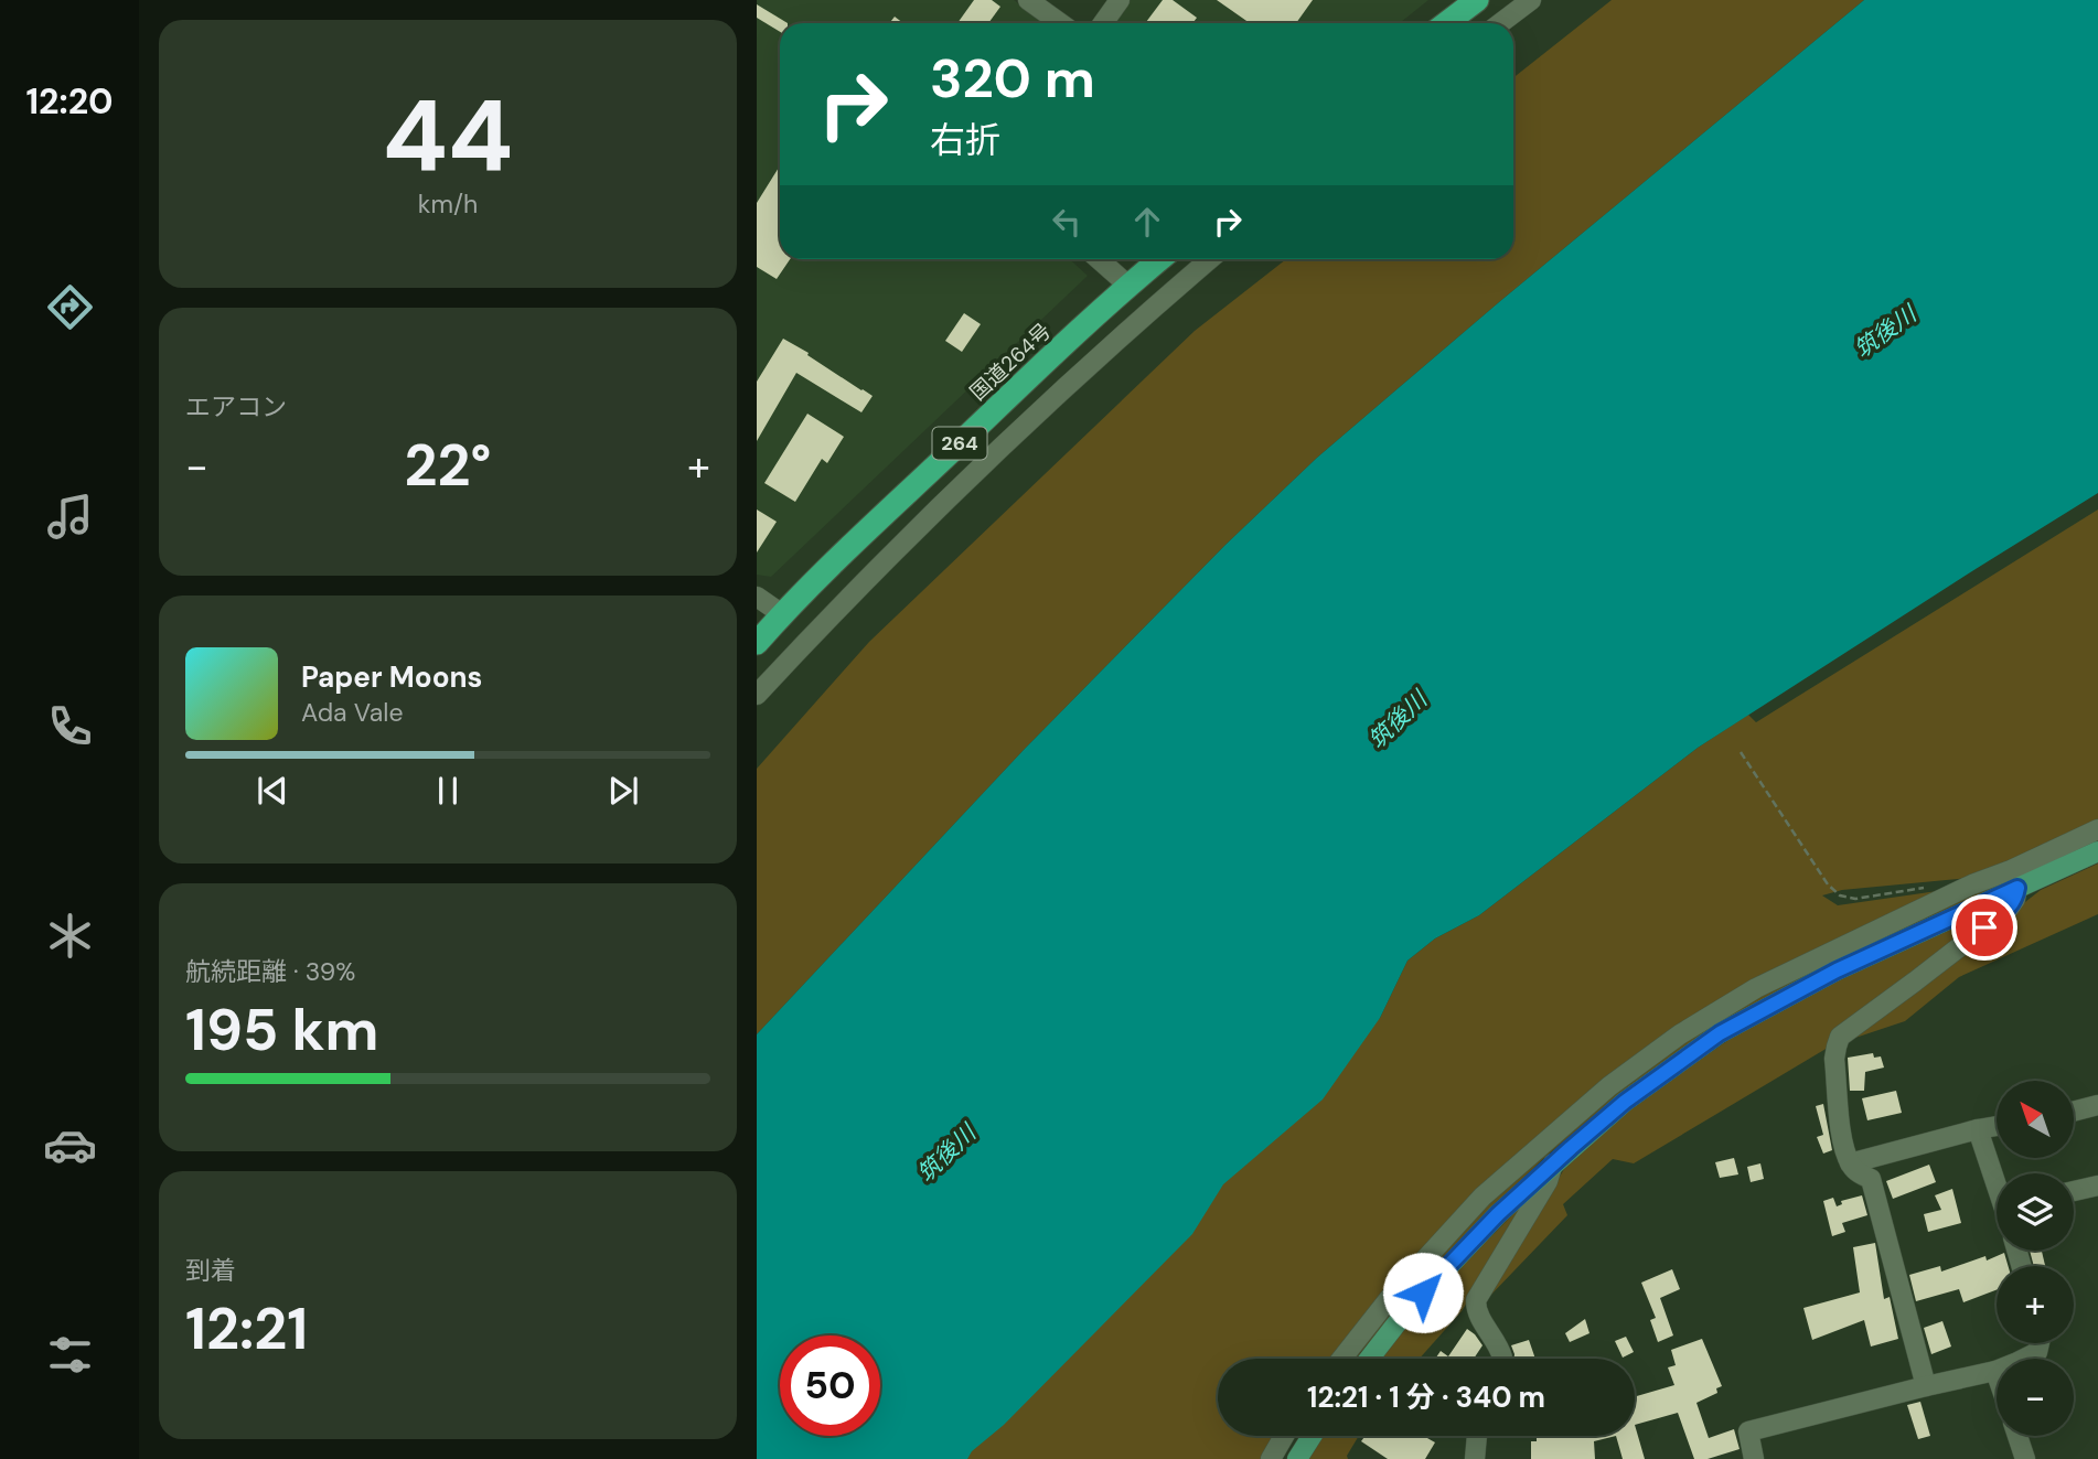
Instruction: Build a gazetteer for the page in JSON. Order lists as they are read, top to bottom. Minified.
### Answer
{"streets":{"highway":["国道264号","264"]},"water":["筑後川"],"north":"top left","page":{"tabs":"12:20","tile":[["44","km/h"],"エアコン",["航続距離 · 39%","195 km"],["到着","12:21"]],"turn":["320 m","右折"],"heat":["−","22°","+"],"song":["Paper Moons","Ada Vale"],"map_buttons":["+","−"],"limit":"50","trip":"12:21 · 1 分 · 340 m"}}
